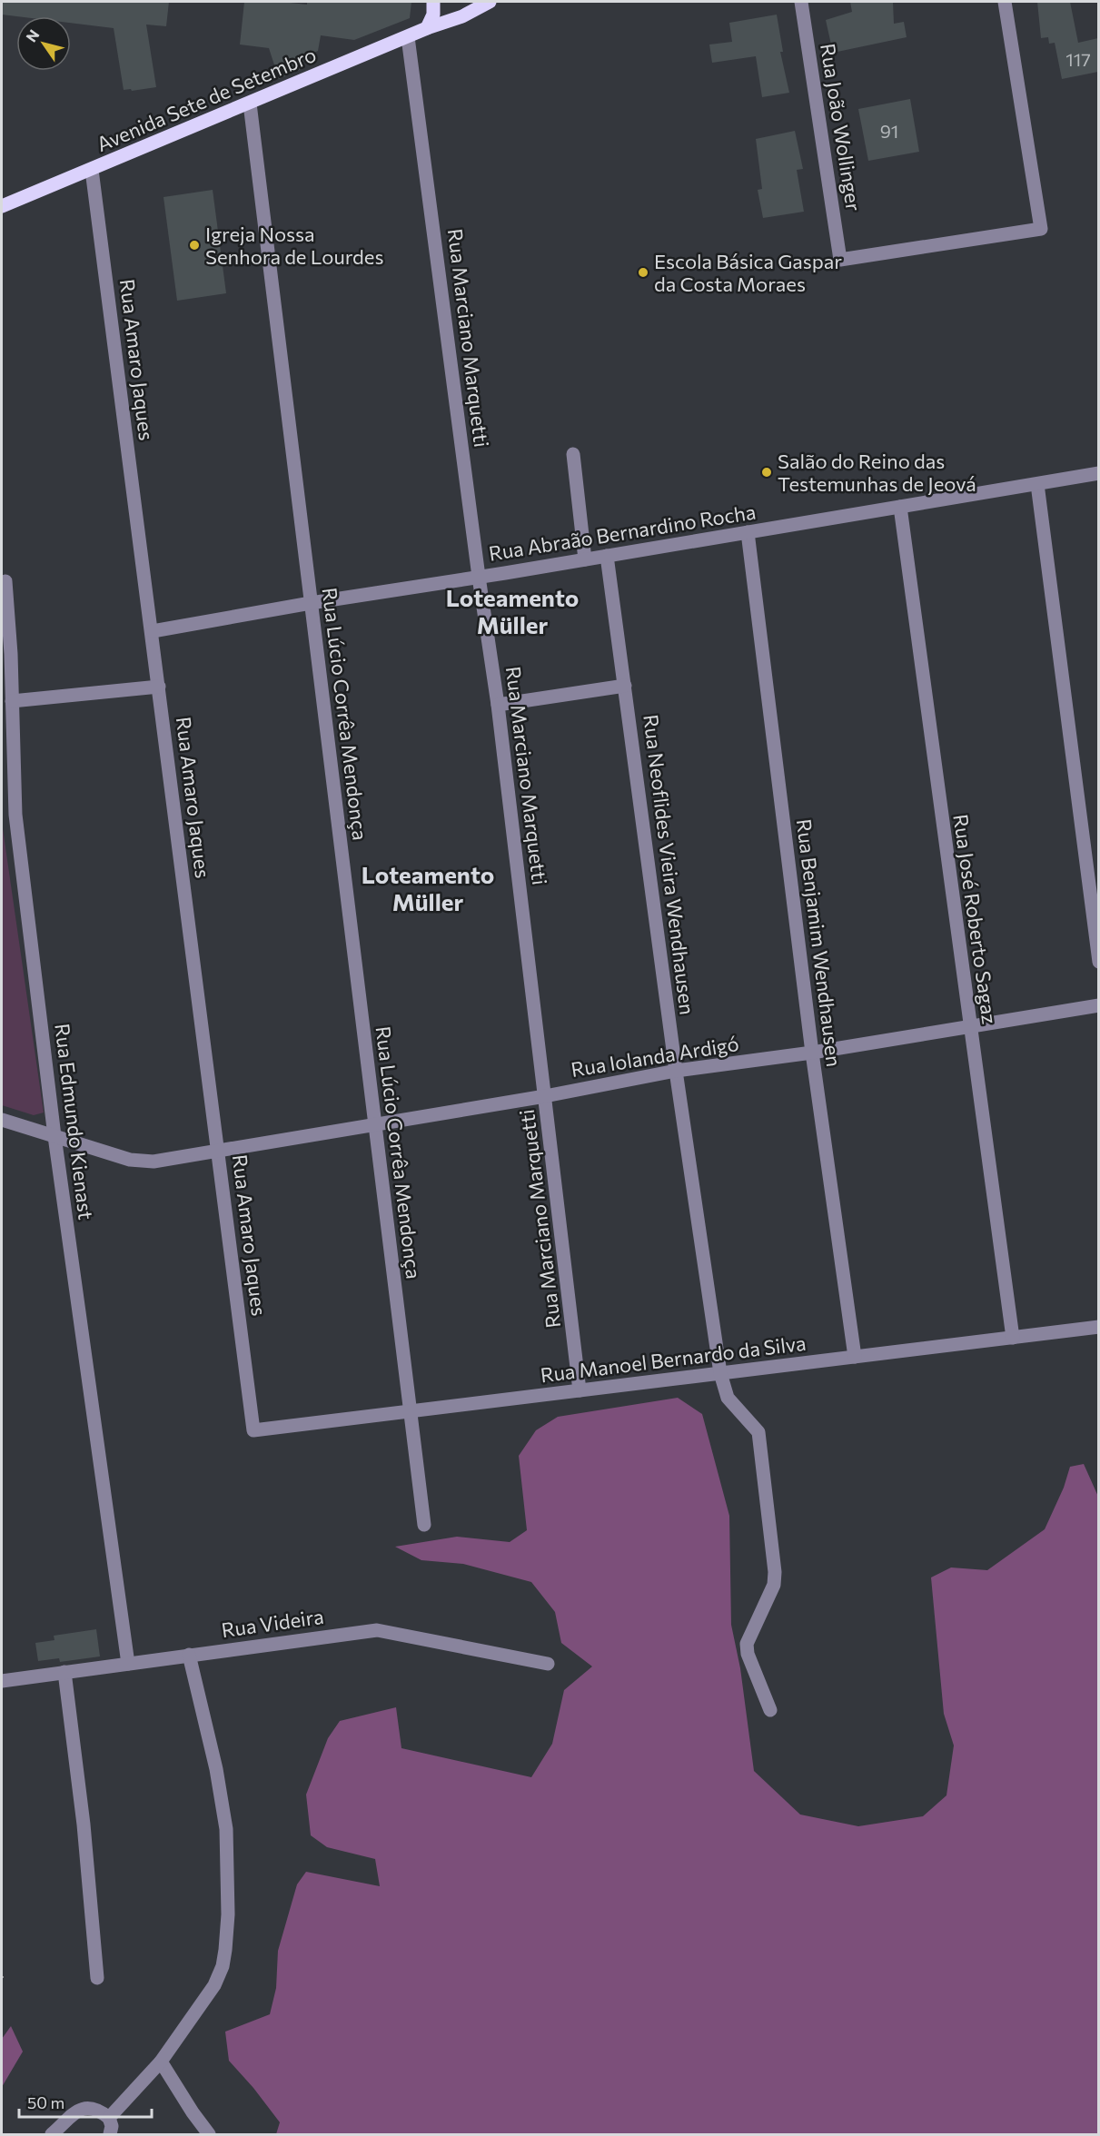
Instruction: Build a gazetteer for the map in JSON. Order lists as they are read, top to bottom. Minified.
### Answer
{"streets":{"main road":["Avenida Sete de Setembro"],"street":["Rua João Wollinger","Rua Marciano Marquetti","Rua Amaro Jaques","Rua Abraão Bernardino Rocha","Rua Lúcio Corrêa Mendonça","Rua Neoflides Vieira Wendhausen","Rua José Roberto Sagaz","Rua Benjamim Wendhausen","Rua Iolanda Ardigó","Rua Edmundo Kienast","Rua Manoel Bernardo da Silva","Rua Videira"]},"crossings":[["Avenida Sete de Setembro","Rua Marciano Marquetti"],["Avenida Sete de Setembro","Rua Amaro Jaques"],["Avenida Sete de Setembro","Rua Lúcio Corrêa Mendonça"],["Rua Marciano Marquetti","Rua Abraão Bernardino Rocha"],["Rua Marciano Marquetti","Rua Iolanda Ardigó"],["Rua Marciano Marquetti","Rua Manoel Bernardo da Silva"],["Rua Amaro Jaques","Rua Abraão Bernardino Rocha"],["Rua Amaro Jaques","Rua Iolanda Ardigó"],["Rua Amaro Jaques","Rua Manoel Bernardo da Silva"],["Rua Abraão Bernardino Rocha","Rua Lúcio Corrêa Mendonça"],["Rua Abraão Bernardino Rocha","Rua Neoflides Vieira Wendhausen"],["Rua Abraão Bernardino Rocha","Rua José Roberto Sagaz"],["Rua Abraão Bernardino Rocha","Rua Benjamim Wendhausen"],["Rua Lúcio Corrêa Mendonça","Rua Iolanda Ardigó"],["Rua Lúcio Corrêa Mendonça","Rua Manoel Bernardo da Silva"],["Rua Neoflides Vieira Wendhausen","Rua Iolanda Ardigó"],["Rua Neoflides Vieira Wendhausen","Rua Manoel Bernardo da Silva"],["Rua José Roberto Sagaz","Rua Iolanda Ardigó"],["Rua José Roberto Sagaz","Rua Manoel Bernardo da Silva"],["Rua Benjamim Wendhausen","Rua Iolanda Ardigó"],["Rua Benjamim Wendhausen","Rua Manoel Bernardo da Silva"],["Rua Iolanda Ardigó","Rua Edmundo Kienast"],["Rua Edmundo Kienast","Rua Videira"]],"districts":["Loteamento Müller","Loteamento Müller"],"places":["Igreja Nossa Senhora de Lourdes","Escola Básica Gaspar da Costa Moraes","Salão do Reino das Testemunhas de Jeová"],"house_numbers":["117","91"],"scale_bar":"50 m","north":"top left"}
